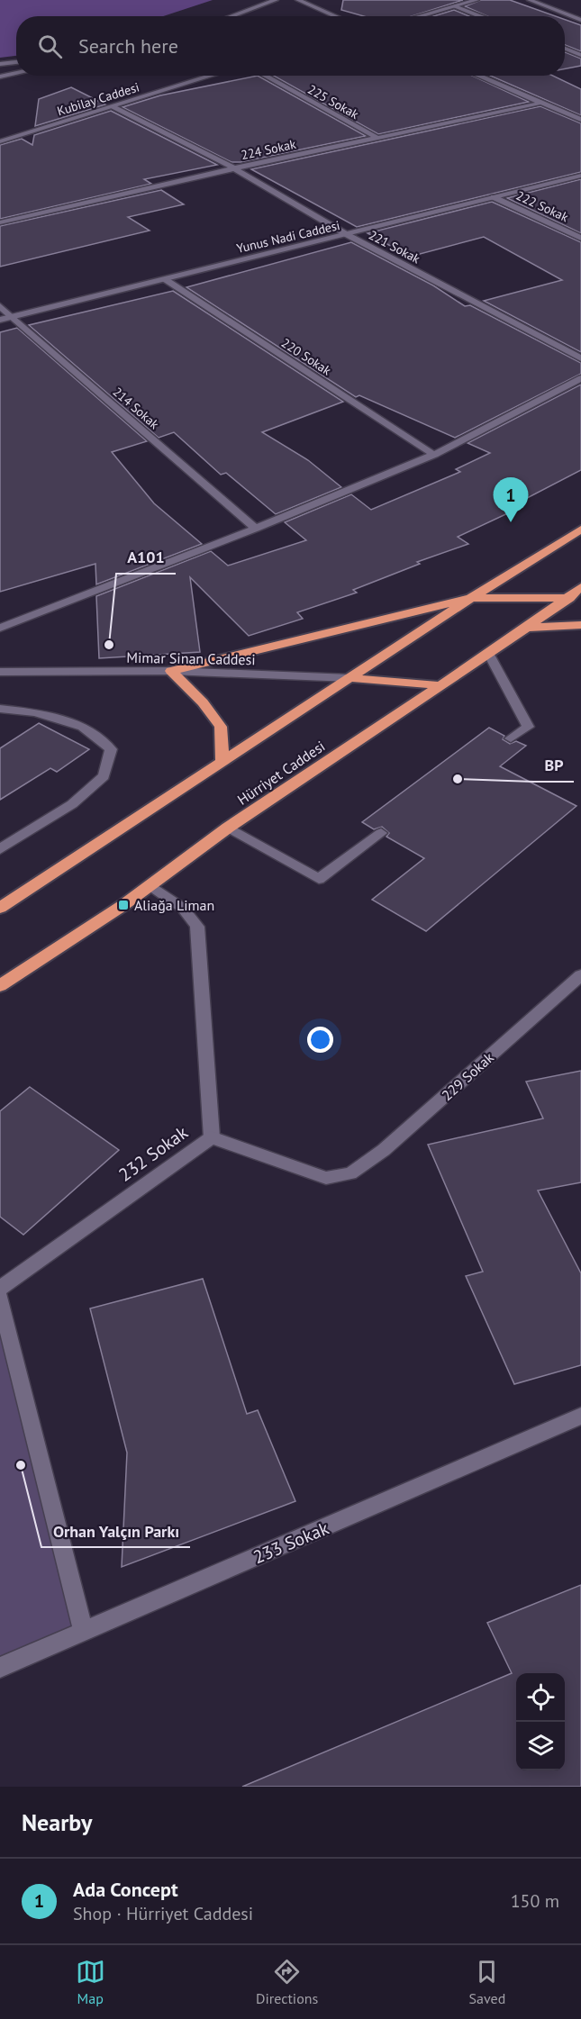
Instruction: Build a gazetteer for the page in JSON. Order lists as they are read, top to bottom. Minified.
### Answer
{"streets":{"highway":["Hürriyet Caddesi"],"street":["Kubilay Caddesi","225 Sokak","224 Sokak","222 Sokak","Yunus Nadi Caddesi","221 Sokak","220 Sokak","214 Sokak","Mimar Sinan Caddesi","229 Sokak","232 Sokak","233 Sokak"]},"crossings":[["Kubilay Caddesi","221 Sokak"],["225 Sokak","224 Sokak"],["224 Sokak","221 Sokak"],["222 Sokak","Yunus Nadi Caddesi"],["Yunus Nadi Caddesi","221 Sokak"],["Yunus Nadi Caddesi","220 Sokak"],["Yunus Nadi Caddesi","214 Sokak"],["229 Sokak","232 Sokak"]],"places":{"other":["A101","BP","Orhan Yalçın Parkı"],"transit":["Aliağa Liman"]},"page":{"search":"Search here","pins":"1","heading":"Nearby","list":[{"mark":"1","name":"Ada Concept","note":"Shop · Hürriyet Caddesi","value":"150 m"}],"nav":["Map","Directions","Saved"]}}
